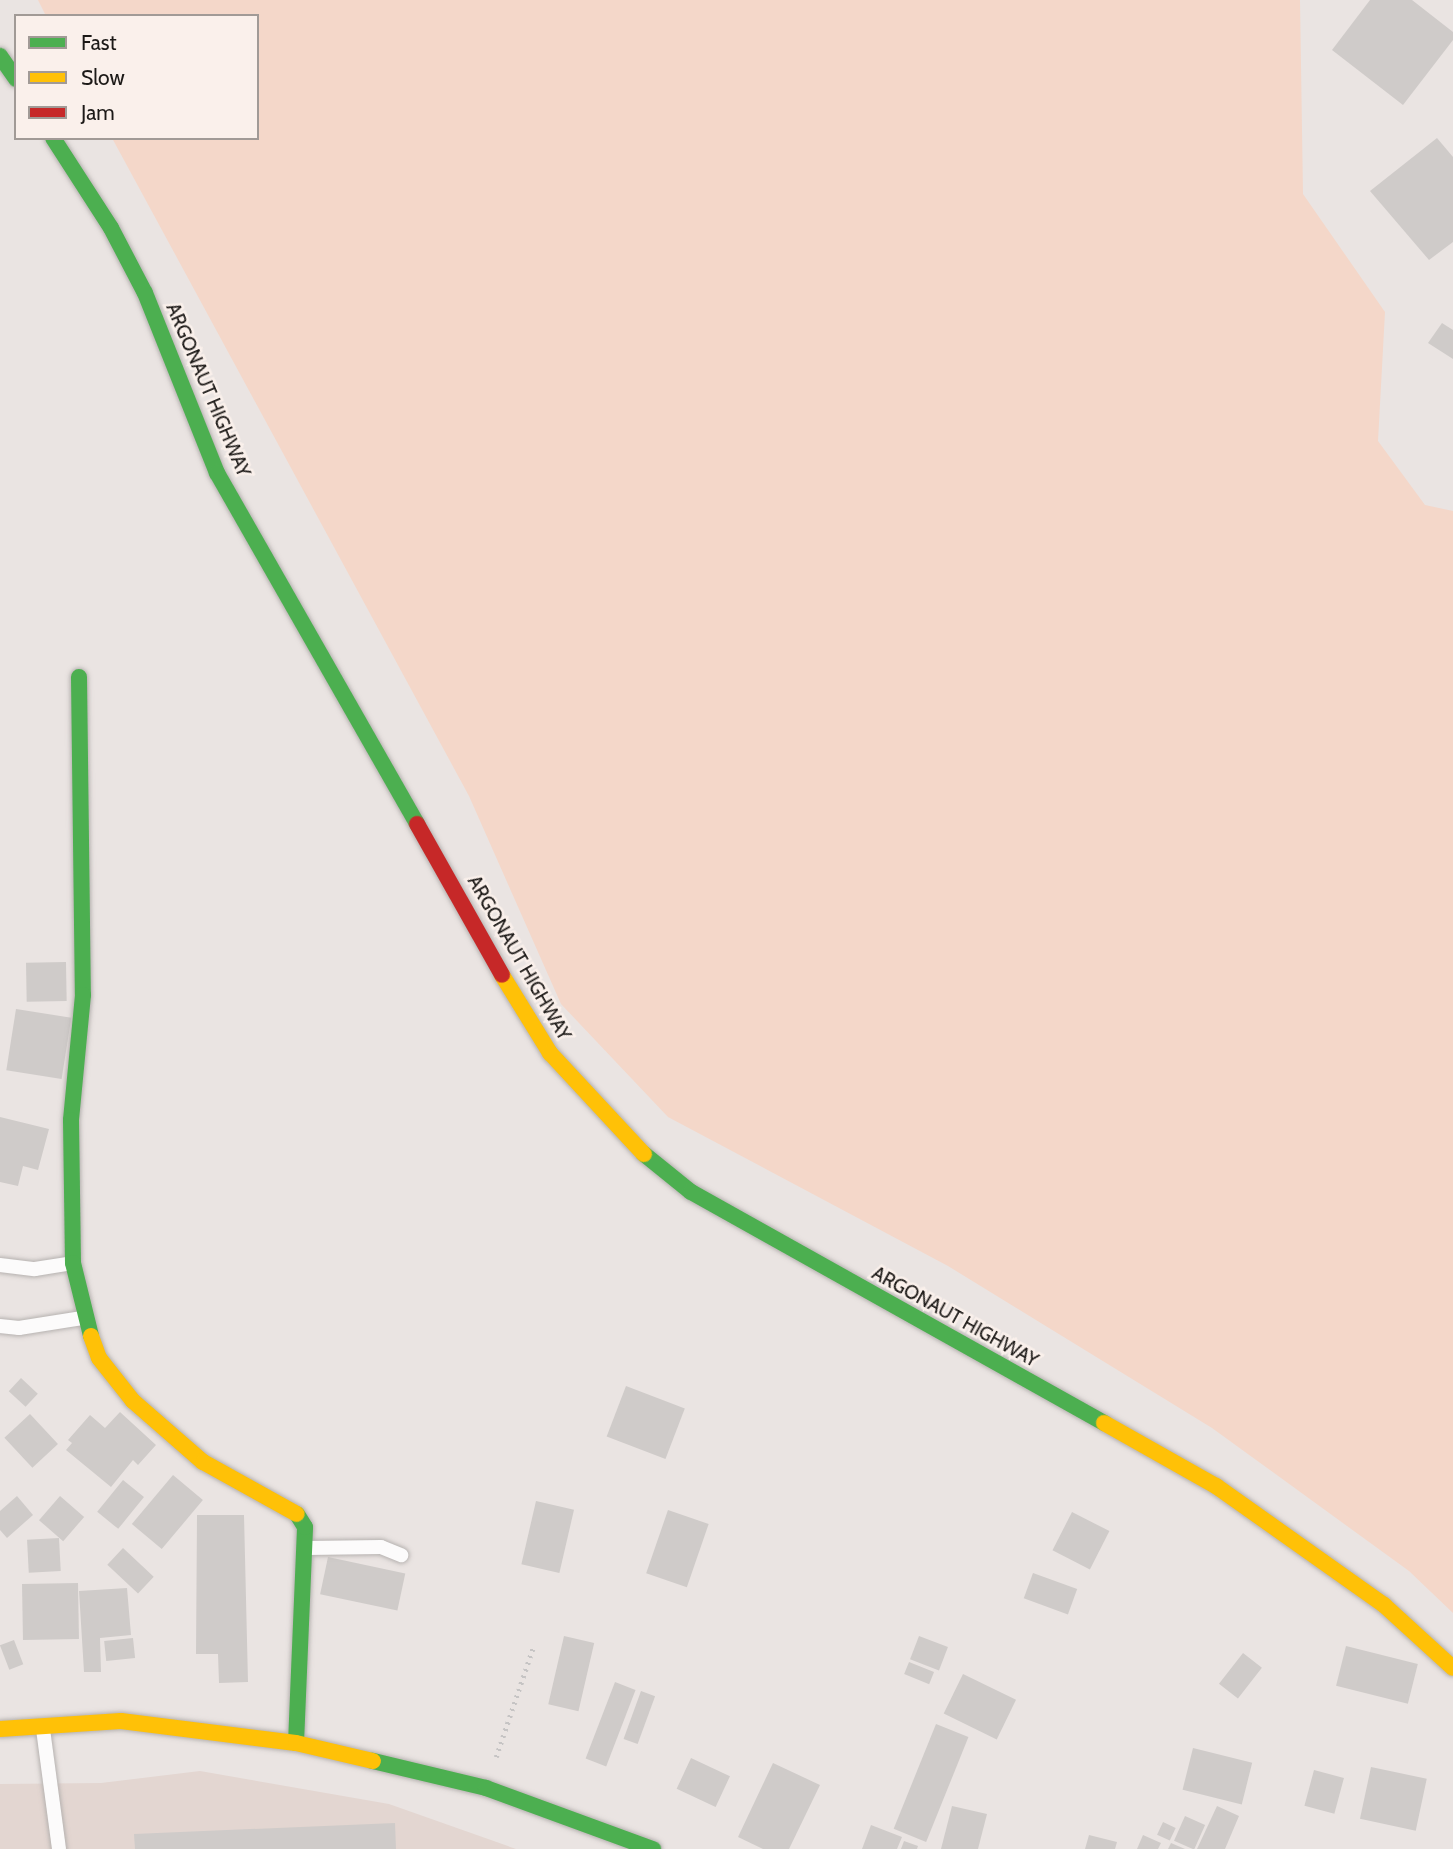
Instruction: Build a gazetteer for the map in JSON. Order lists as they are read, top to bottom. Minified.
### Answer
{"streets":{"main road":["ARGONAUT HIGHWAY"]},"legend":["Fast","Slow","Jam"]}
